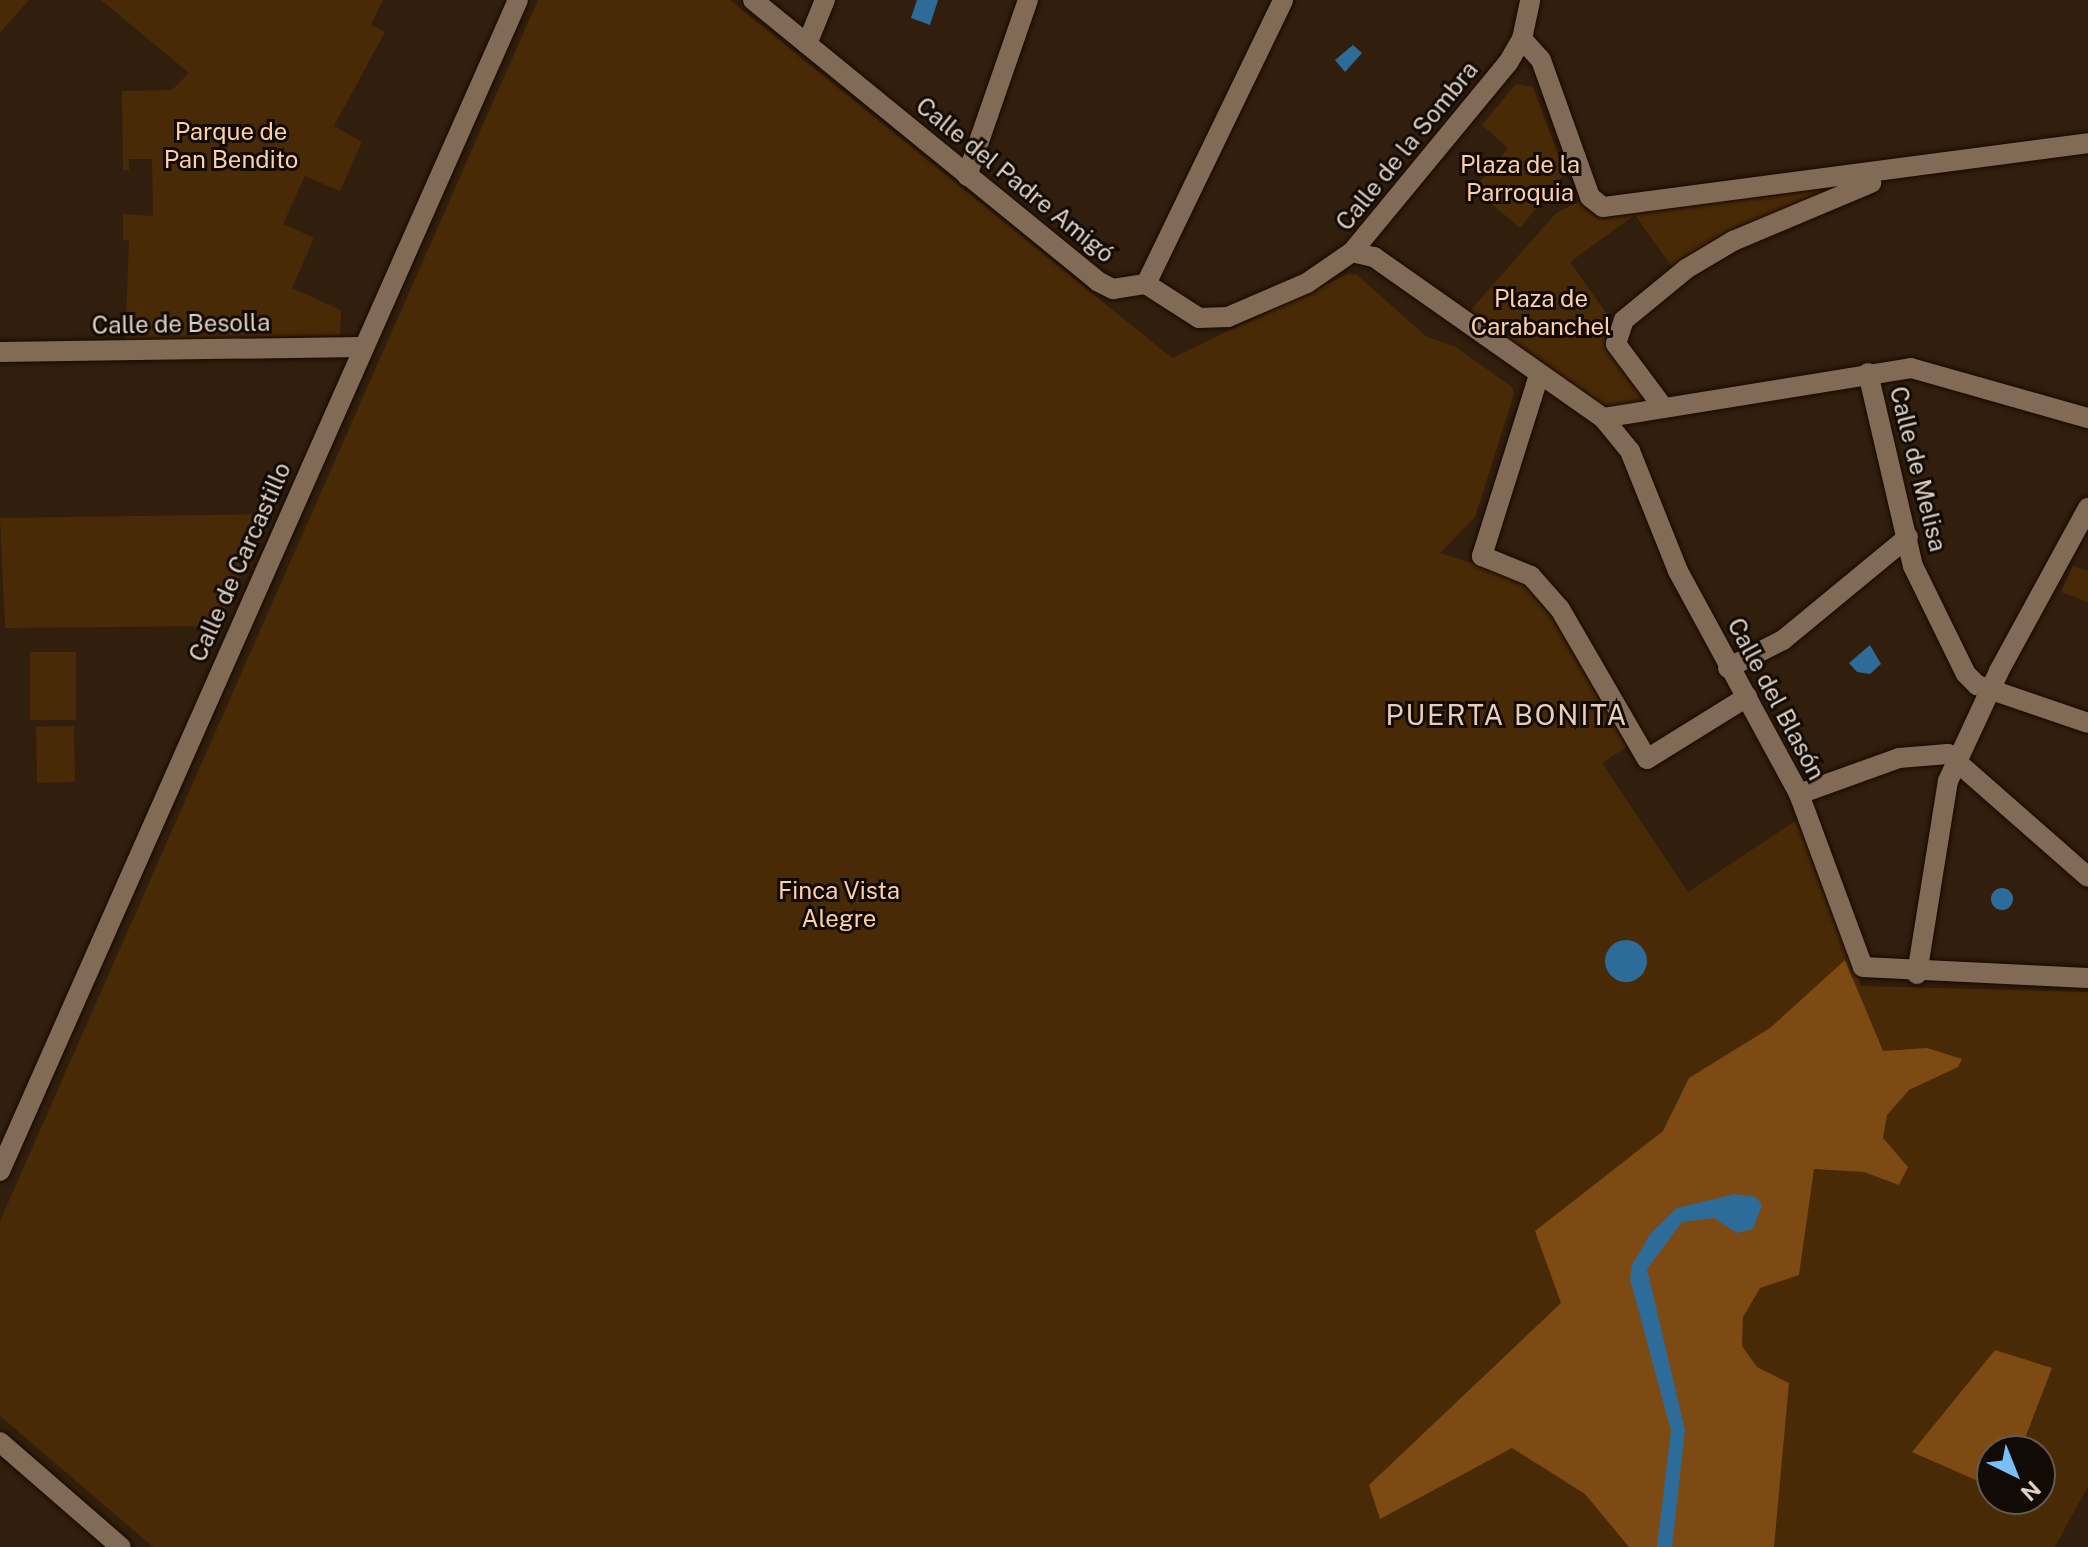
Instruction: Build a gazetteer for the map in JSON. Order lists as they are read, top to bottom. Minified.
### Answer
{"streets":{"street":["Calle de la Sombra","Calle del Padre Amigó","Calle de Besolla","Calle de Melisa","Calle de Carcastillo","Calle del Blasón"]},"crossings":[["Calle de la Sombra","Calle del Blasón"],["Calle de Besolla","Calle de Carcastillo"]],"districts":["PUERTA BONITA"],"parks":["Parque de Pan Bendito","Plaza de la Parroquia","Plaza de Carabanchel","Finca Vista Alegre"],"north":"bottom right"}
